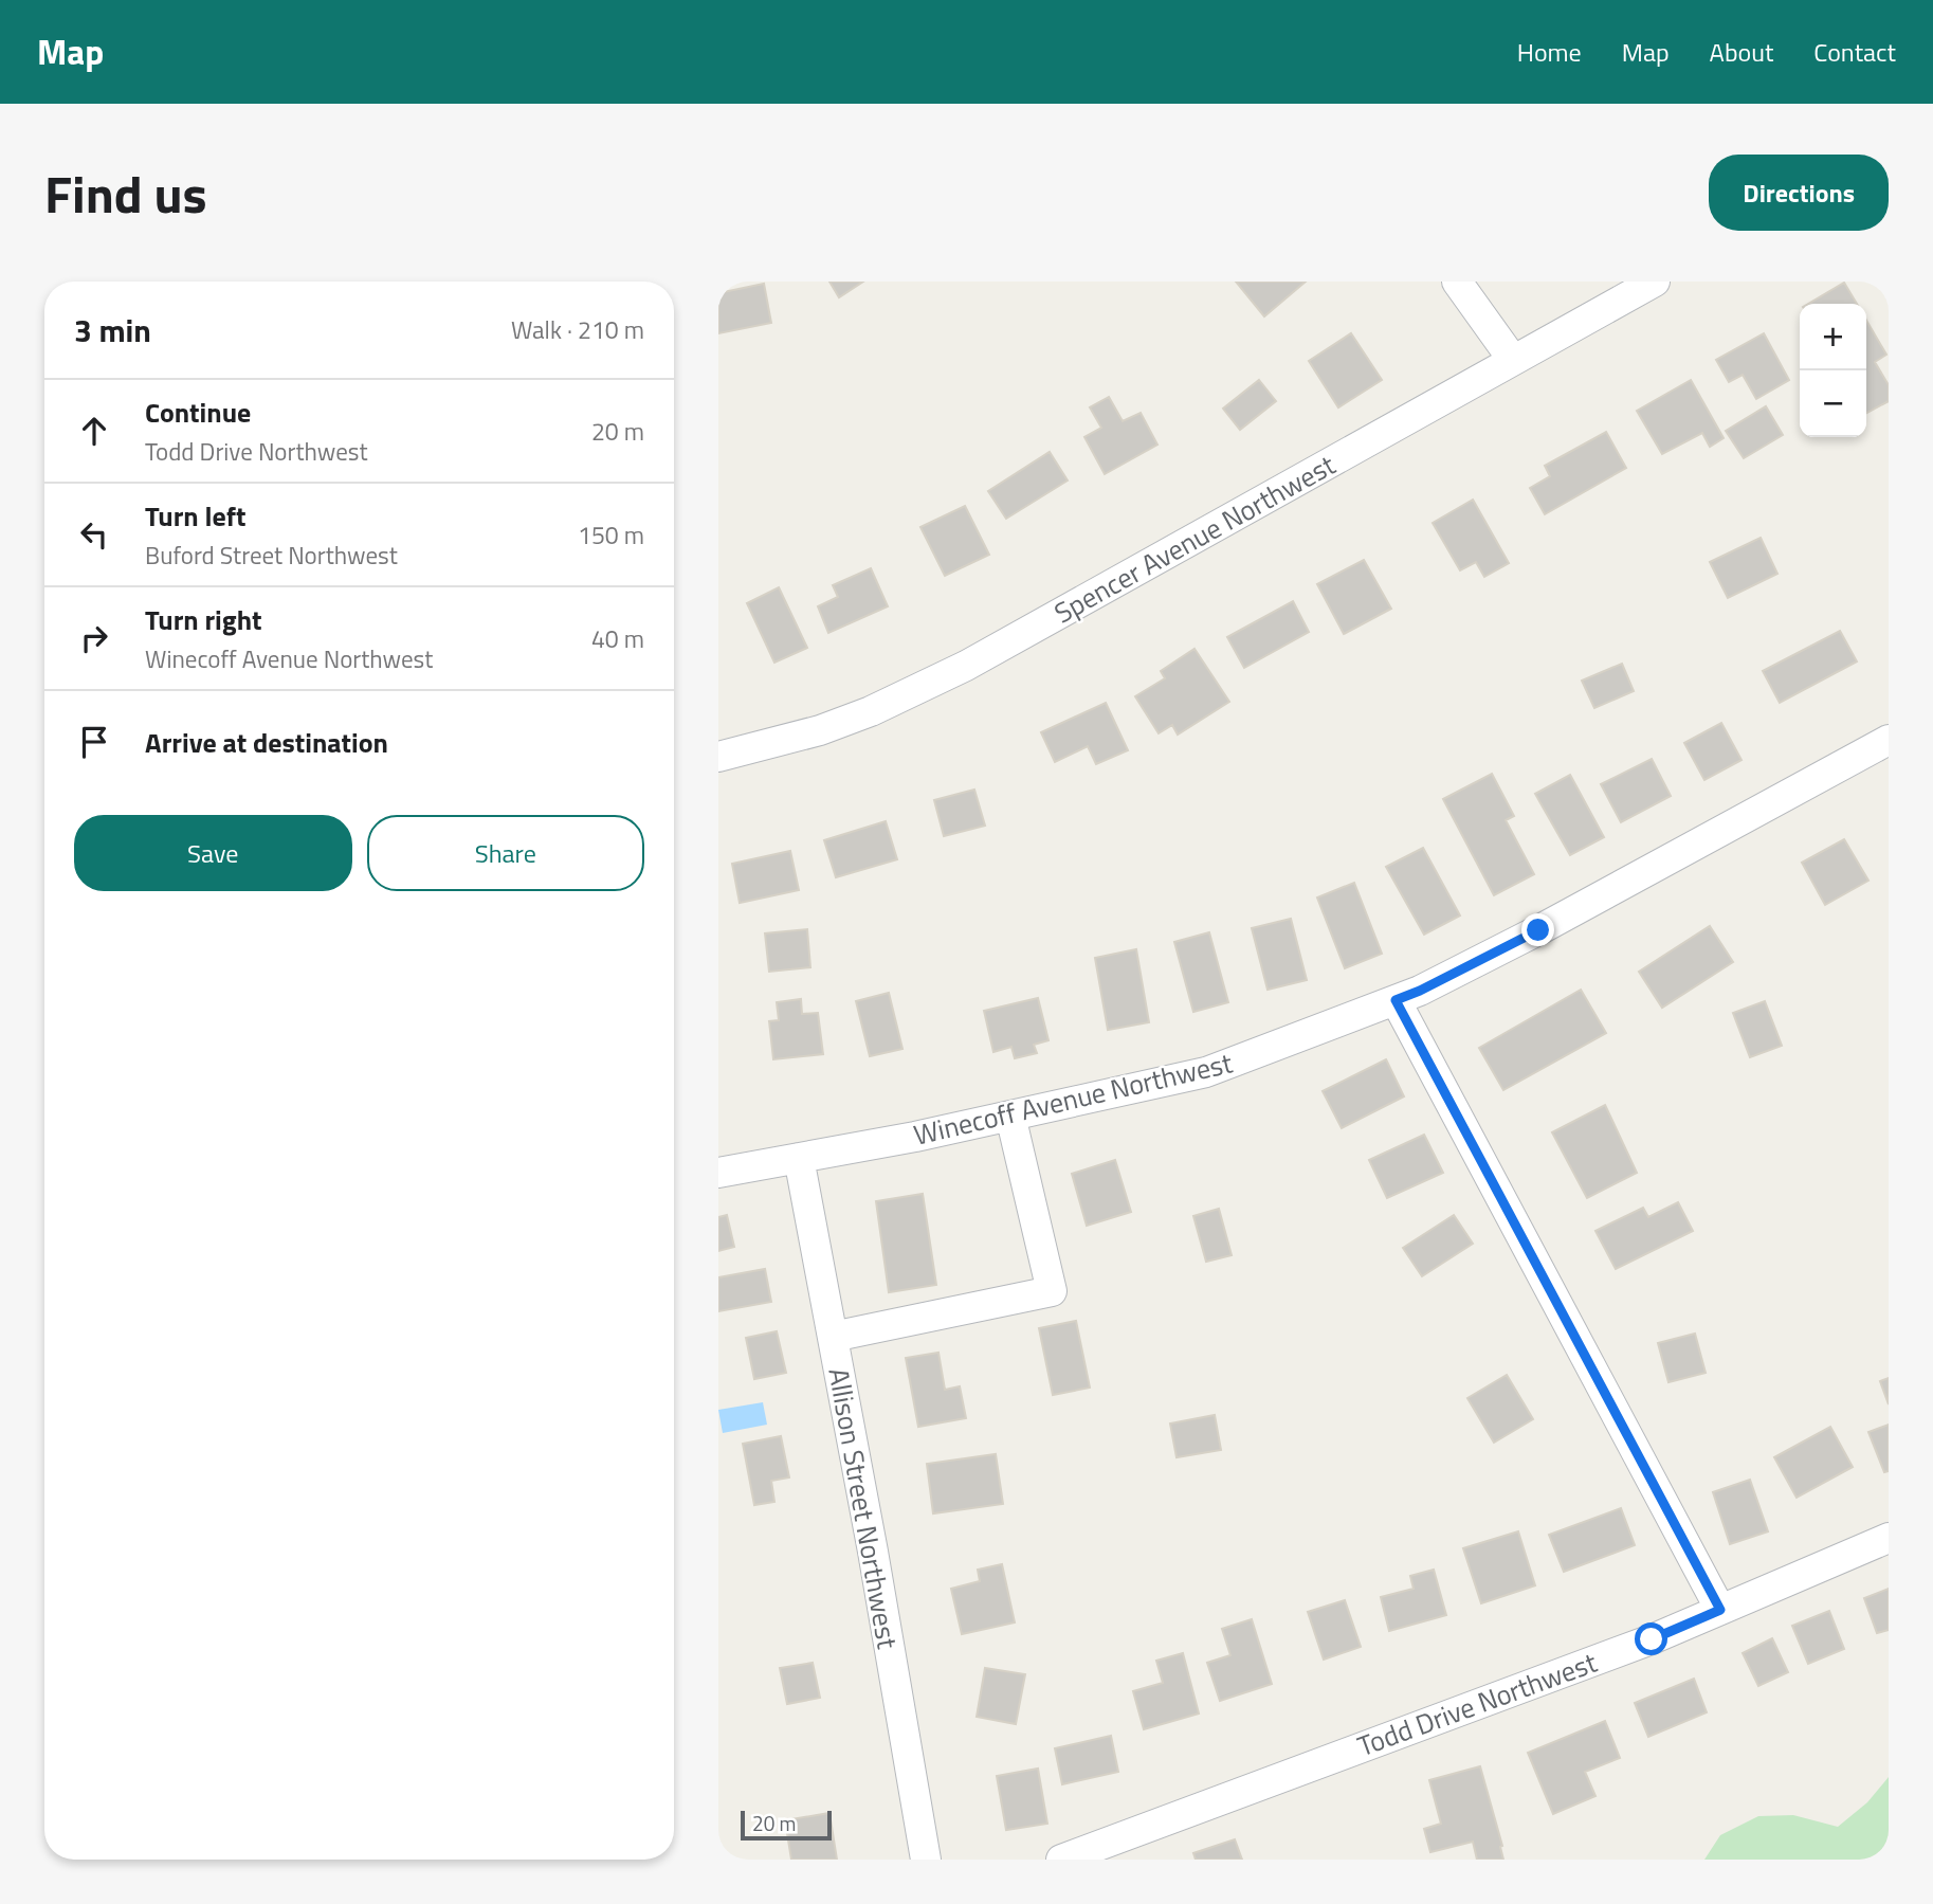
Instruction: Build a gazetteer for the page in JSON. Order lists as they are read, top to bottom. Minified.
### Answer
{"streets":{"street":["Spencer Avenue Northwest","Winecoff Avenue Northwest","Allison Street Northwest","Todd Drive Northwest"]},"crossings":[["Winecoff Avenue Northwest","Allison Street Northwest"]],"scale_bar":"20 m","page":{"header":"Map","nav":["Home","Map","About","Contact"],"title":"Find us","buttons":["Directions",["Save","Share"]],"heading":["3 min","Walk · 210 m"],"map_buttons":["+","−"],"list":[["Continue","Todd Drive Northwest","20 m"],["Turn left","Buford Street Northwest","150 m"],["Turn right","Winecoff Avenue Northwest","40 m"],"Arrive at destination"],"scale":"20 m"}}
